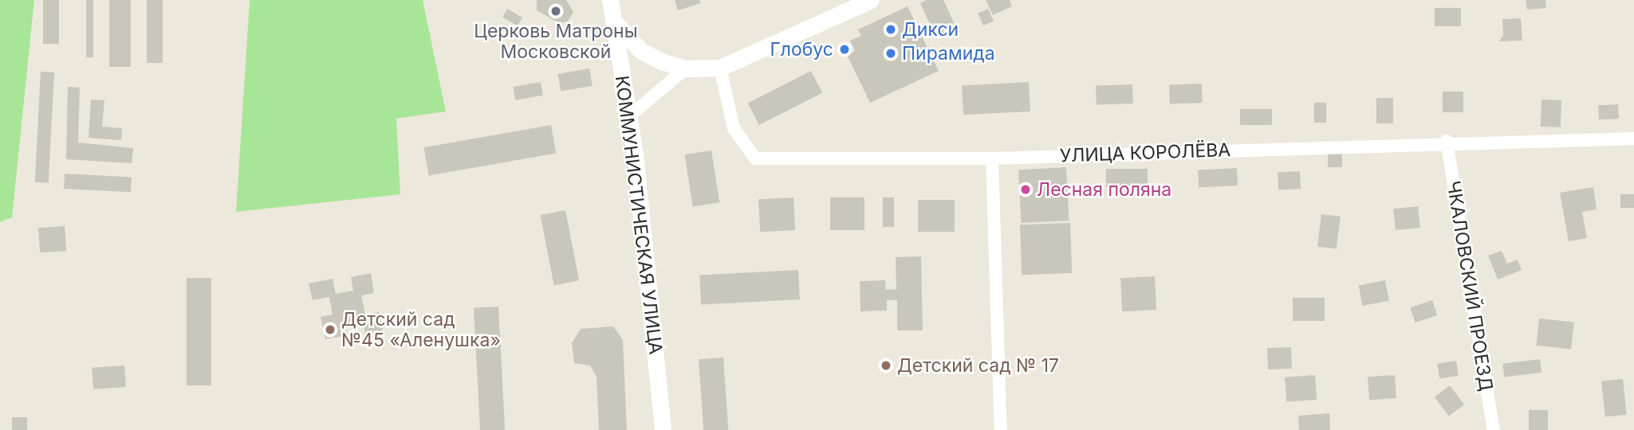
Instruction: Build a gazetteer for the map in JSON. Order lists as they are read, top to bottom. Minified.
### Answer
{"streets":{"street":["УЛИЦА КОРОЛЁВА","КОММУНИСТИЧЕСКАЯ УЛИЦА","ЧКАЛОВСКИЙ ПРОЕЗД"]},"crossings":[["УЛИЦА КОРОЛЁВА","ЧКАЛОВСКИЙ ПРОЕЗД"]],"places":["Церковь Матроны Московской","Дикси","Глобус","Пирамида","Лесная поляна","Детский сад №45 «Аленушка»","Детский сад № 17"]}
